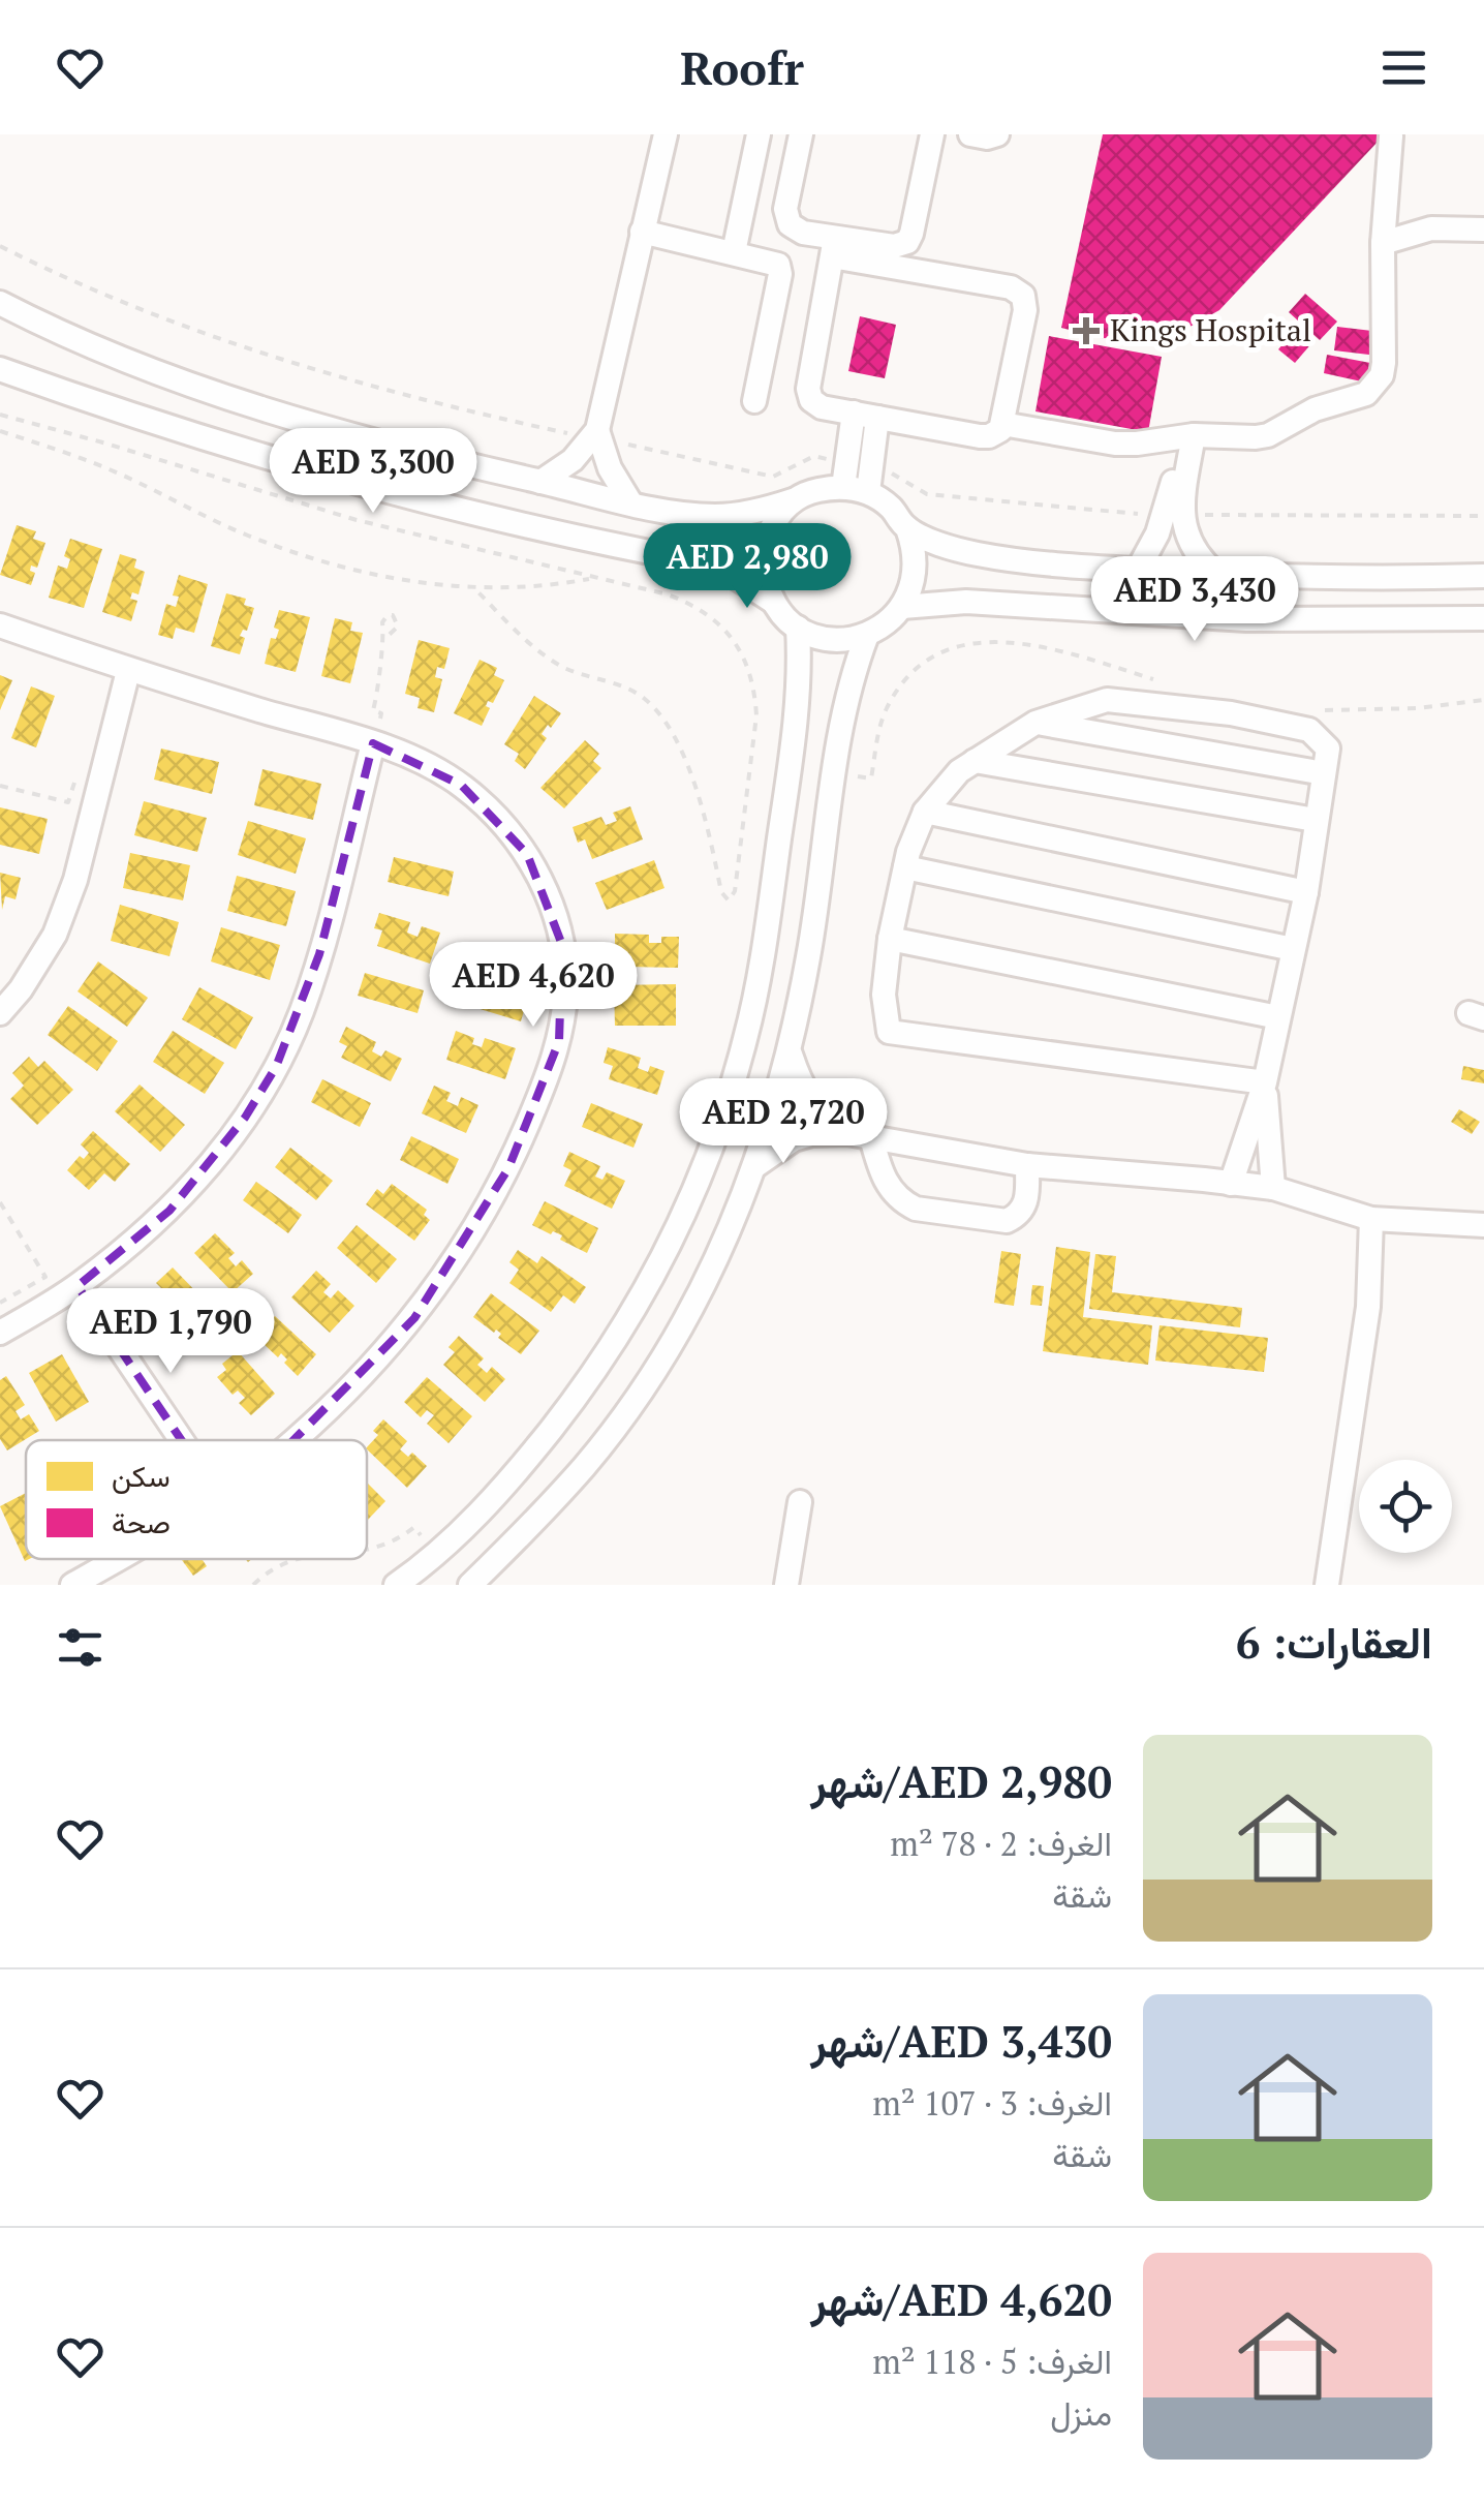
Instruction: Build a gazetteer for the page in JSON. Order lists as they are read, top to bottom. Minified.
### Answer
{"places":{"health":["Kings Hospital"]},"legend":["سكن","صحة"],"page":{"header":"Roofr","price":["AED 3,300","AED 2,980","AED 3,430","AED 4,620","AED 2,720","AED 1,790"],"heading":"العقارات: 6","list":[{"name":"AED 2,980/شهر","note":"الغرف: 2 · 78 m² · شقة"},{"name":"AED 3,430/شهر","note":"الغرف: 3 · 107 m² · شقة"},{"name":"AED 4,620/شهر","note":"الغرف: 5 · 118 m² · منزل"}]}}
